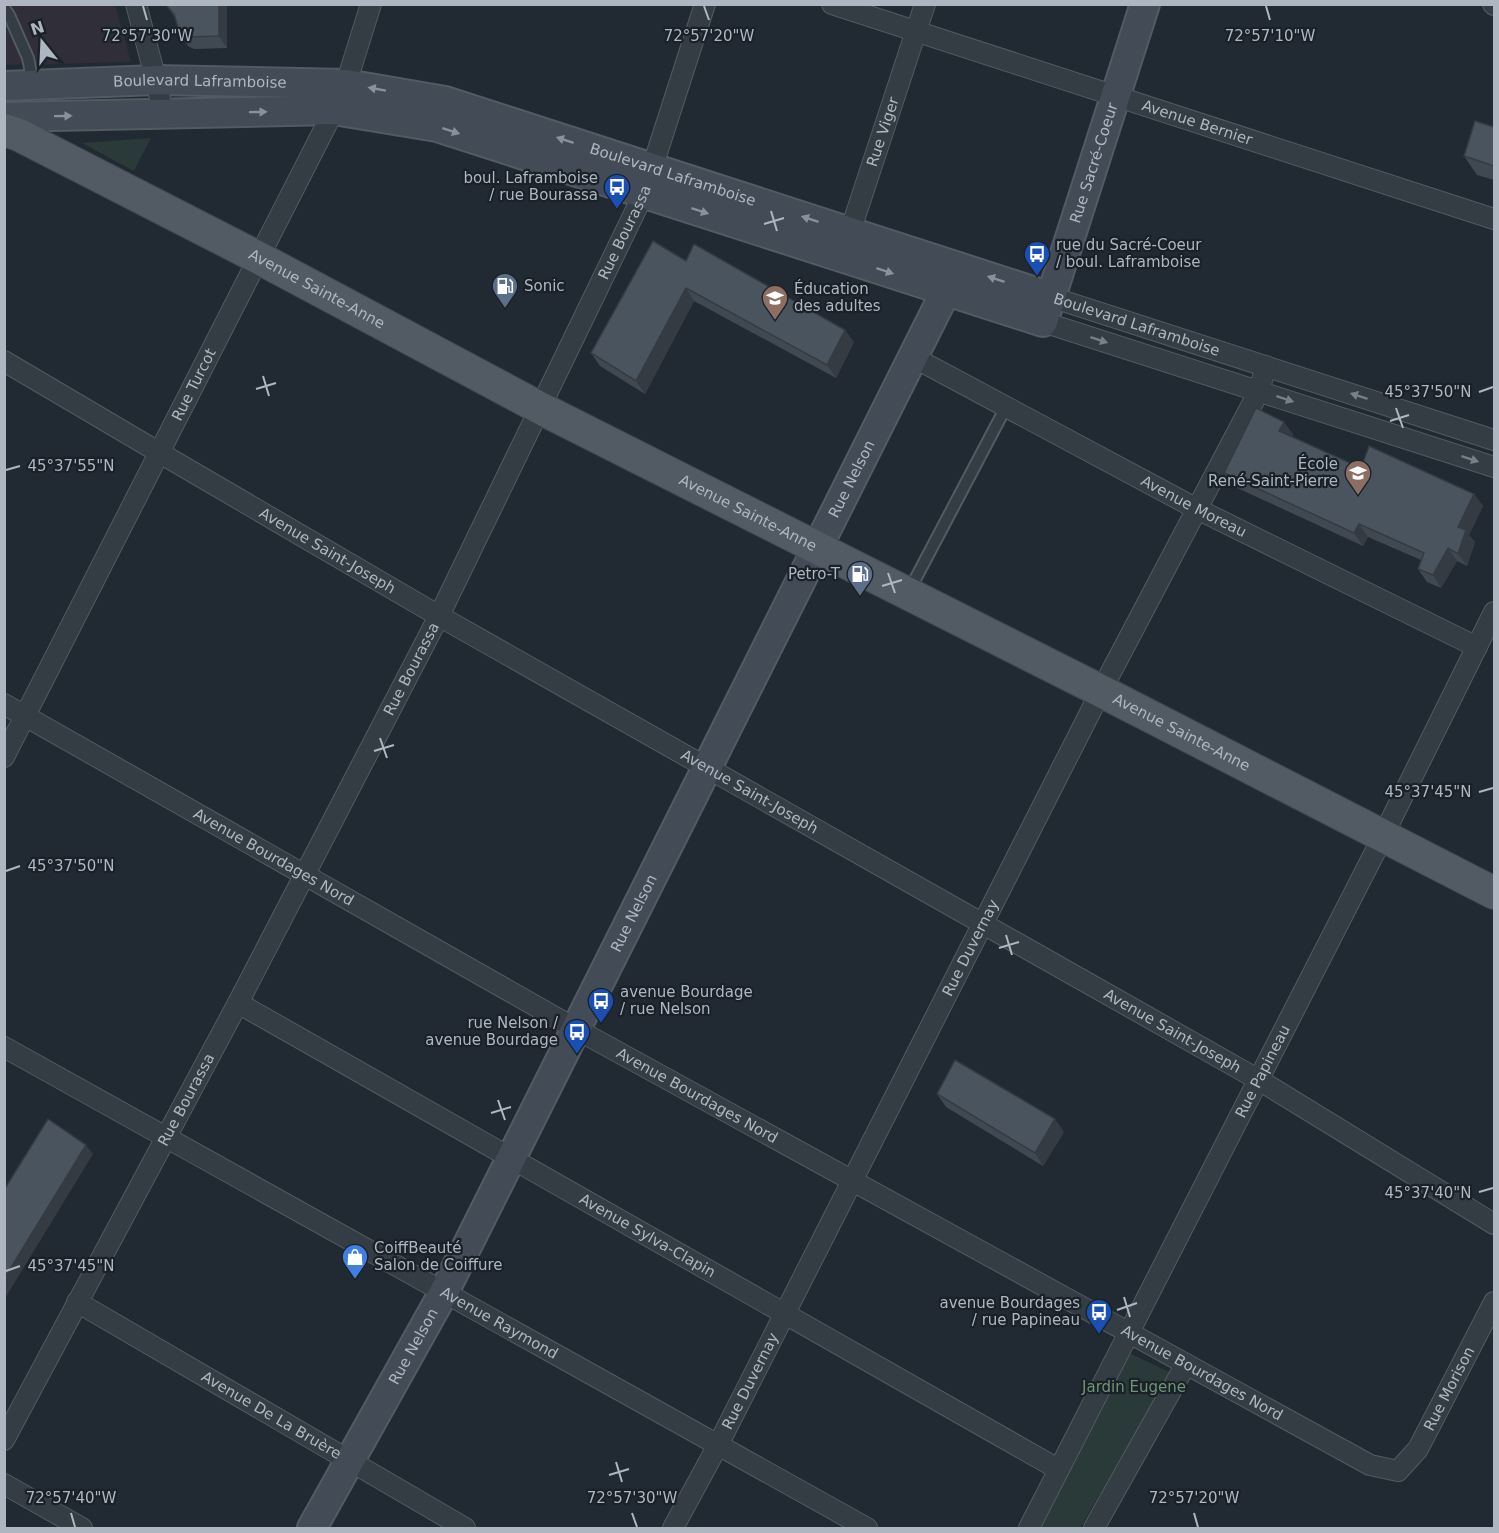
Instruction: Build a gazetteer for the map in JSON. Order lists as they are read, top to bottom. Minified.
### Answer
{"streets":{"main road":["Avenue Sainte-Anne"],"street":["Boulevard Laframboise","Avenue Bernier","Rue Viger","Rue Sacré-Coeur","Rue Bourassa","Rue Turcot","Rue Nelson","Avenue Moreau","Avenue Saint-Joseph","Avenue Bourdages Nord","Rue Duvernay","Rue Papineau","Avenue Sylva-Clapin","Avenue Raymond","Rue Morison","Avenue De La Bruère"]},"crossings":[["Boulevard Laframboise","Rue Viger"],["Boulevard Laframboise","Rue Sacré-Coeur"],["Boulevard Laframboise","Rue Bourassa"],["Boulevard Laframboise","Rue Turcot"],["Boulevard Laframboise","Rue Nelson"],["Boulevard Laframboise","Rue Duvernay"],["Avenue Bernier","Rue Viger"],["Avenue Bernier","Rue Sacré-Coeur"],["Rue Bourassa","Avenue Sainte-Anne"],["Rue Bourassa","Avenue Saint-Joseph"],["Rue Bourassa","Avenue Bourdages Nord"],["Rue Bourassa","Avenue Sylva-Clapin"],["Rue Bourassa","Avenue Raymond"],["Rue Bourassa","Avenue De La Bruère"],["Avenue Sainte-Anne","Rue Turcot"],["Avenue Sainte-Anne","Rue Nelson"],["Avenue Sainte-Anne","Rue Duvernay"],["Avenue Sainte-Anne","Rue Papineau"],["Rue Turcot","Avenue Saint-Joseph"],["Rue Turcot","Avenue Bourdages Nord"],["Rue Nelson","Avenue Moreau"],["Rue Nelson","Avenue Saint-Joseph"],["Rue Nelson","Avenue Bourdages Nord"],["Rue Nelson","Avenue Sylva-Clapin"],["Rue Nelson","Avenue Raymond"],["Rue Nelson","Avenue De La Bruère"],["Avenue Moreau","Rue Duvernay"],["Avenue Moreau","Rue Papineau"],["Avenue Saint-Joseph","Rue Duvernay"],["Avenue Saint-Joseph","Rue Papineau"],["Avenue Bourdages Nord","Rue Duvernay"],["Avenue Bourdages Nord","Rue Papineau"],["Avenue Bourdages Nord","Rue Morison"],["Rue Duvernay","Avenue Sylva-Clapin"],["Rue Duvernay","Avenue Raymond"],["Rue Papineau","Avenue Sylva-Clapin"]],"parks":["Jardin Eugene"],"places":{"bus stop":["boul. Laframboise / rue Bourassa","rue du Sacré-Coeur / boul. Laframboise","avenue Bourdage / rue Nelson","rue Nelson / avenue Bourdage","avenue Bourdages / rue Papineau"],"fuel station":["Sonic","Petro-T"],"school or university":["Éducation des adultes","École René-Saint-Pierre"],"shop":["CoiffBeauté Salon de Coiffure"]},"north":"top","coordinates":["72°57'30\"W","72°57'20\"W","72°57'10\"W","45°37'50\"N","45°37'55\"N","45°37'45\"N","45°37'40\"N","72°57'40\"W"]}
